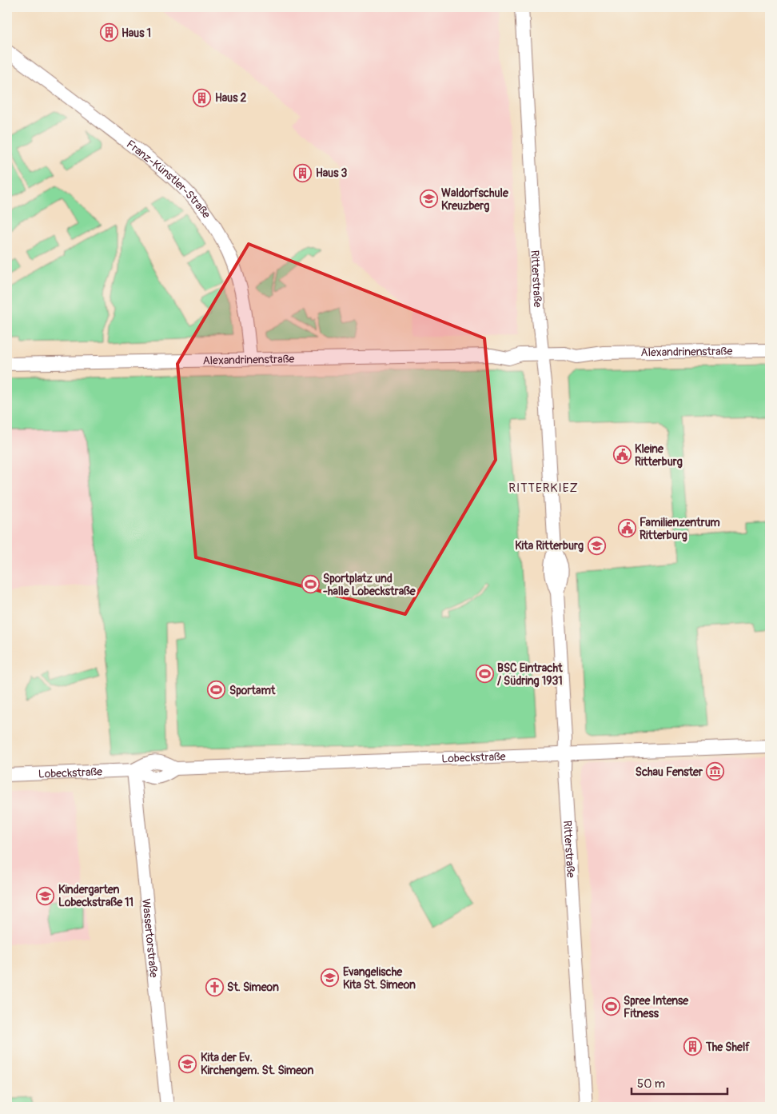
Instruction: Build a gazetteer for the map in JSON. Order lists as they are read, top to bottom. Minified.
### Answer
{"streets":{"street":["Franz-Künstler-Straße","Ritterstraße","Alexandrinenstraße","Lobeckstraße","Wassertorstraße"]},"crossings":[["Franz-Künstler-Straße","Alexandrinenstraße"],["Ritterstraße","Alexandrinenstraße"],["Ritterstraße","Lobeckstraße"],["Lobeckstraße","Wassertorstraße"]],"districts":["RITTERKIEZ"],"places":{"building":["Haus 1","Haus 2","Haus 3","The Shelf"],"school or university":["Waldorfschule Kreuzberg","Kita Ritterburg","Kindergarten Lobeckstraße 11","Evangelische Kita St. Simeon","Kita der Ev. Kirchengem. St. Simeon"],"public building":["Kleine Ritterburg","Familienzentrum Ritterburg"],"sports":["Sportplatz und -halle Lobeckstraße","BSC Eintracht / Südring 1931","Sportamt","Spree Intense Fitness"],"museum":["Schau Fenster"],"church":["St. Simeon"]},"scale_bar":"50 m"}
